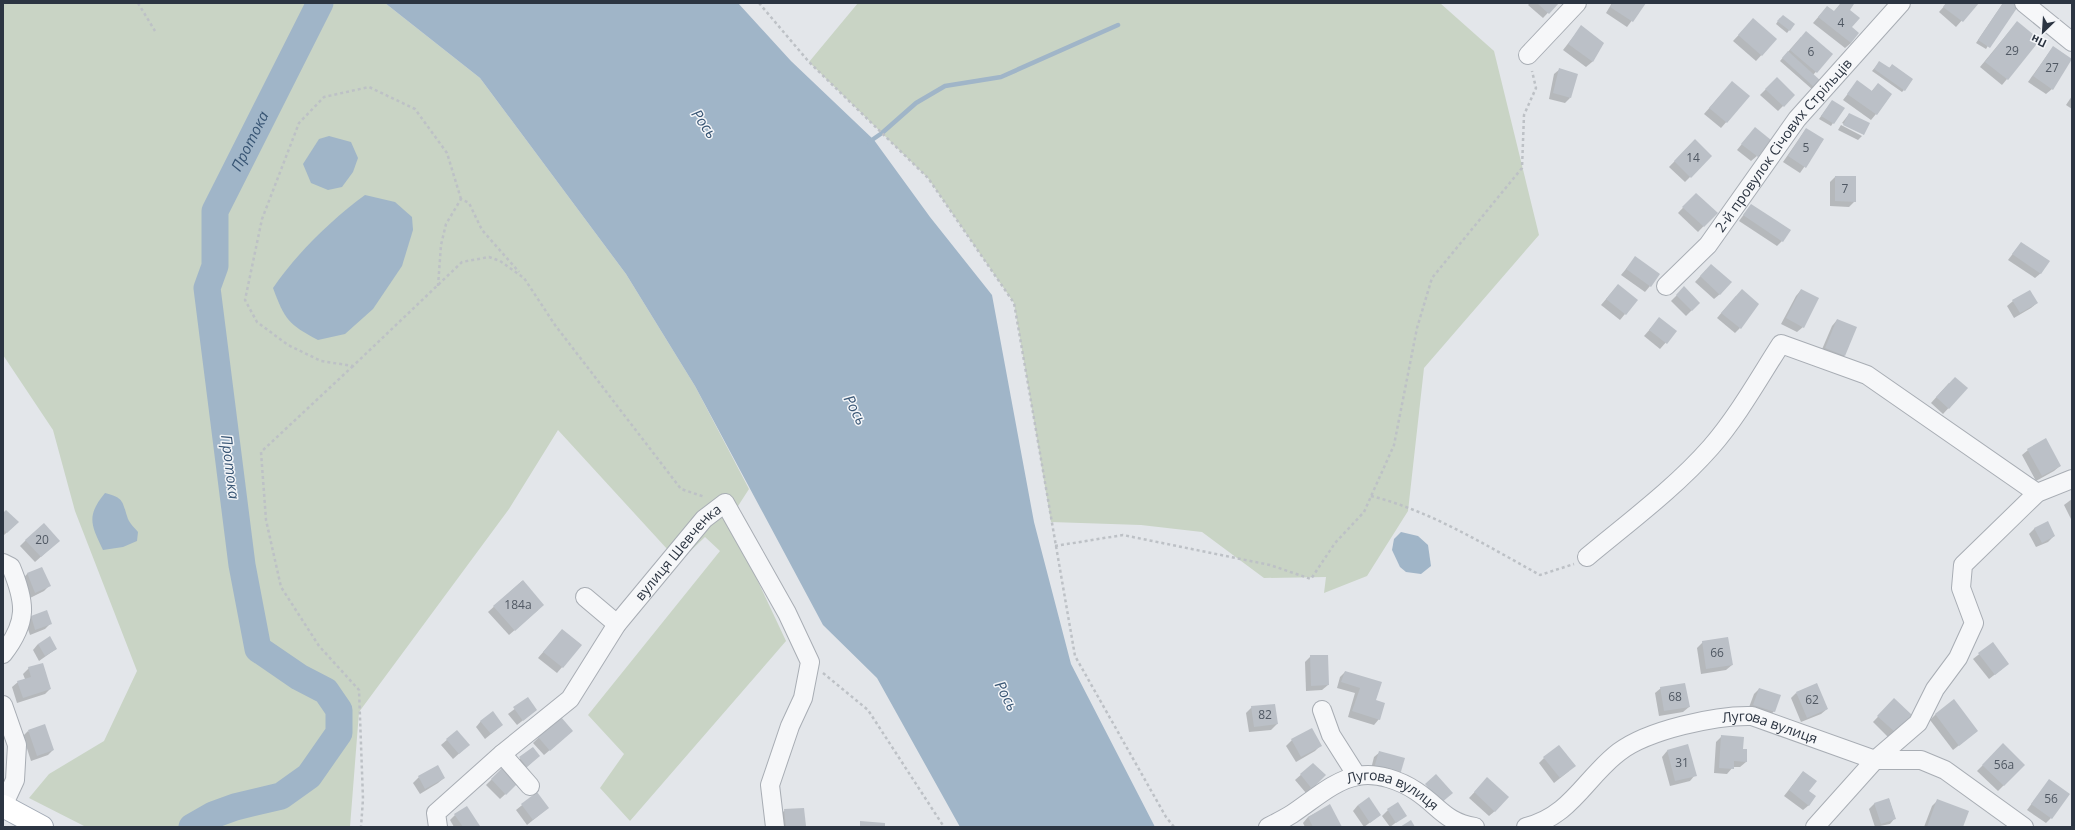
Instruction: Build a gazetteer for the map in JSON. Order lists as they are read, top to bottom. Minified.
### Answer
{"streets":{"street":["2-й провулок Січових Стрільців","вулиця Шевченка","Лугова вулиця"]},"water":["Рось","Протока"],"house_numbers":["4","29","6","27","5","14","7","20","184а","66","68","62","82","31","56а","56"],"north":"bottom left"}
